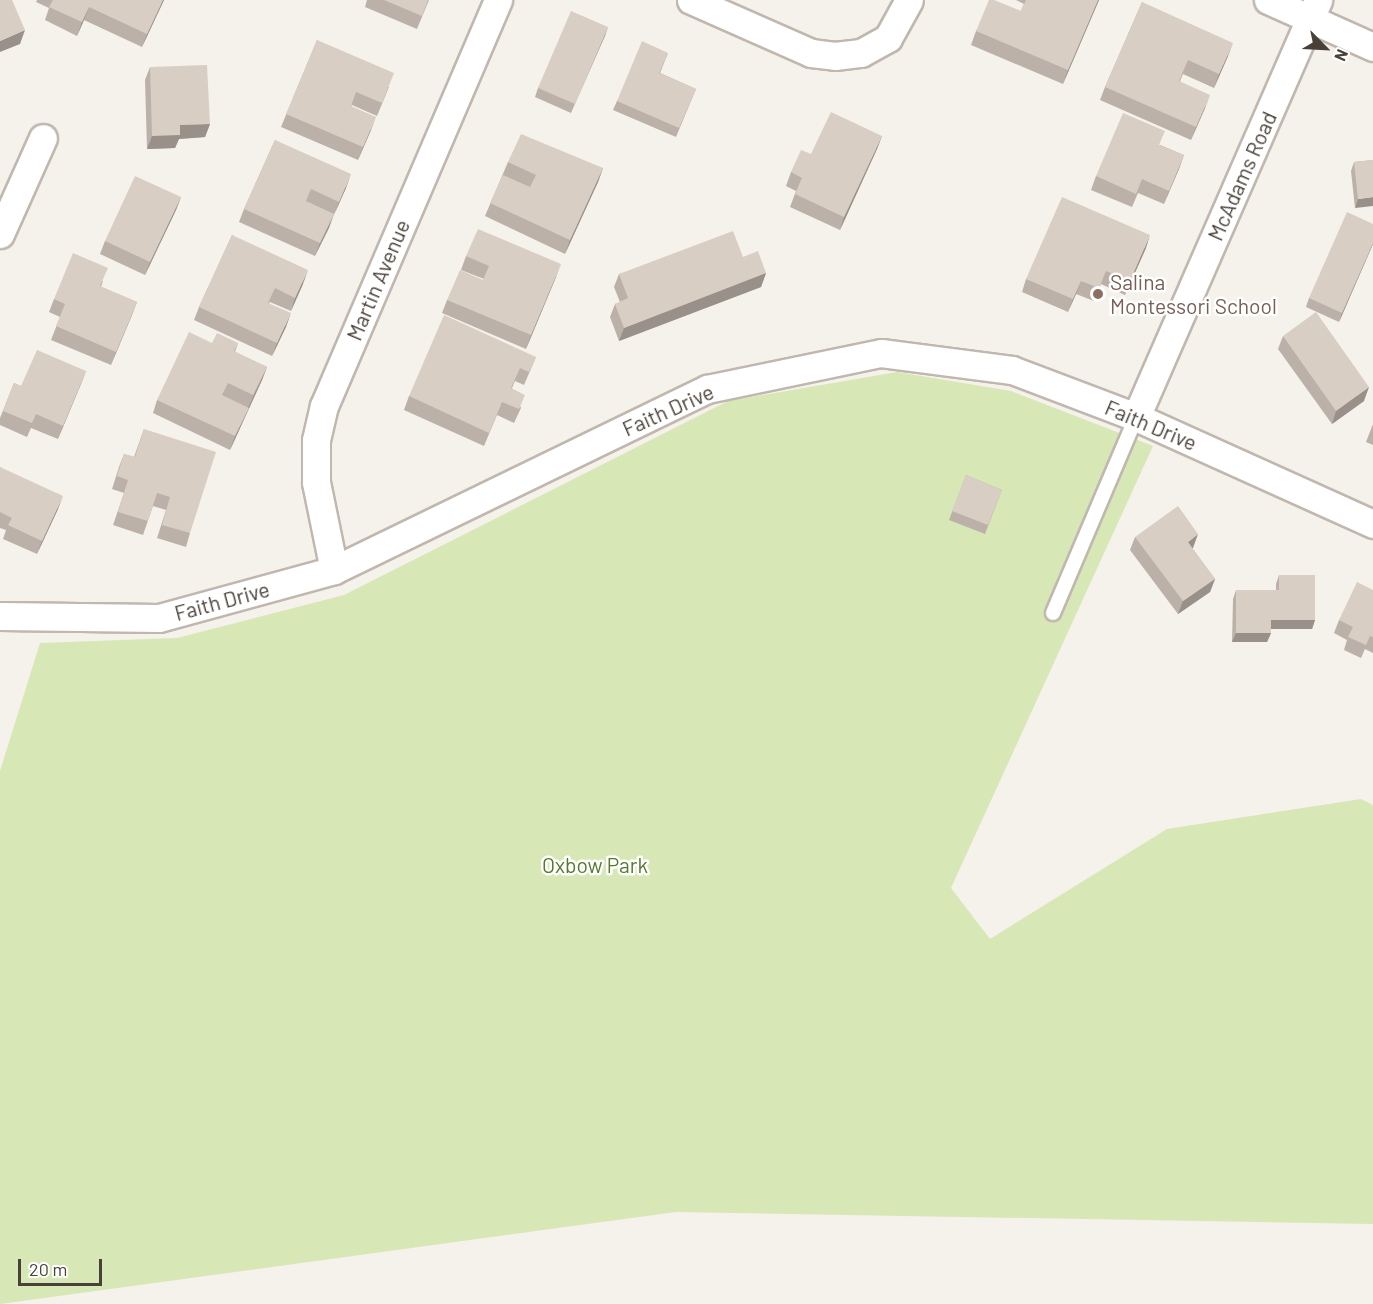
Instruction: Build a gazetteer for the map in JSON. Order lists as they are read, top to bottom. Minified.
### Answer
{"streets":{"street":["McAdams Road","Martin Avenue","Faith Drive"]},"crossings":[["McAdams Road","Faith Drive"],["Martin Avenue","Faith Drive"]],"parks":["Oxbow Park"],"places":["Salina Montessori School"],"scale_bar":"20 m","north":"bottom right"}
